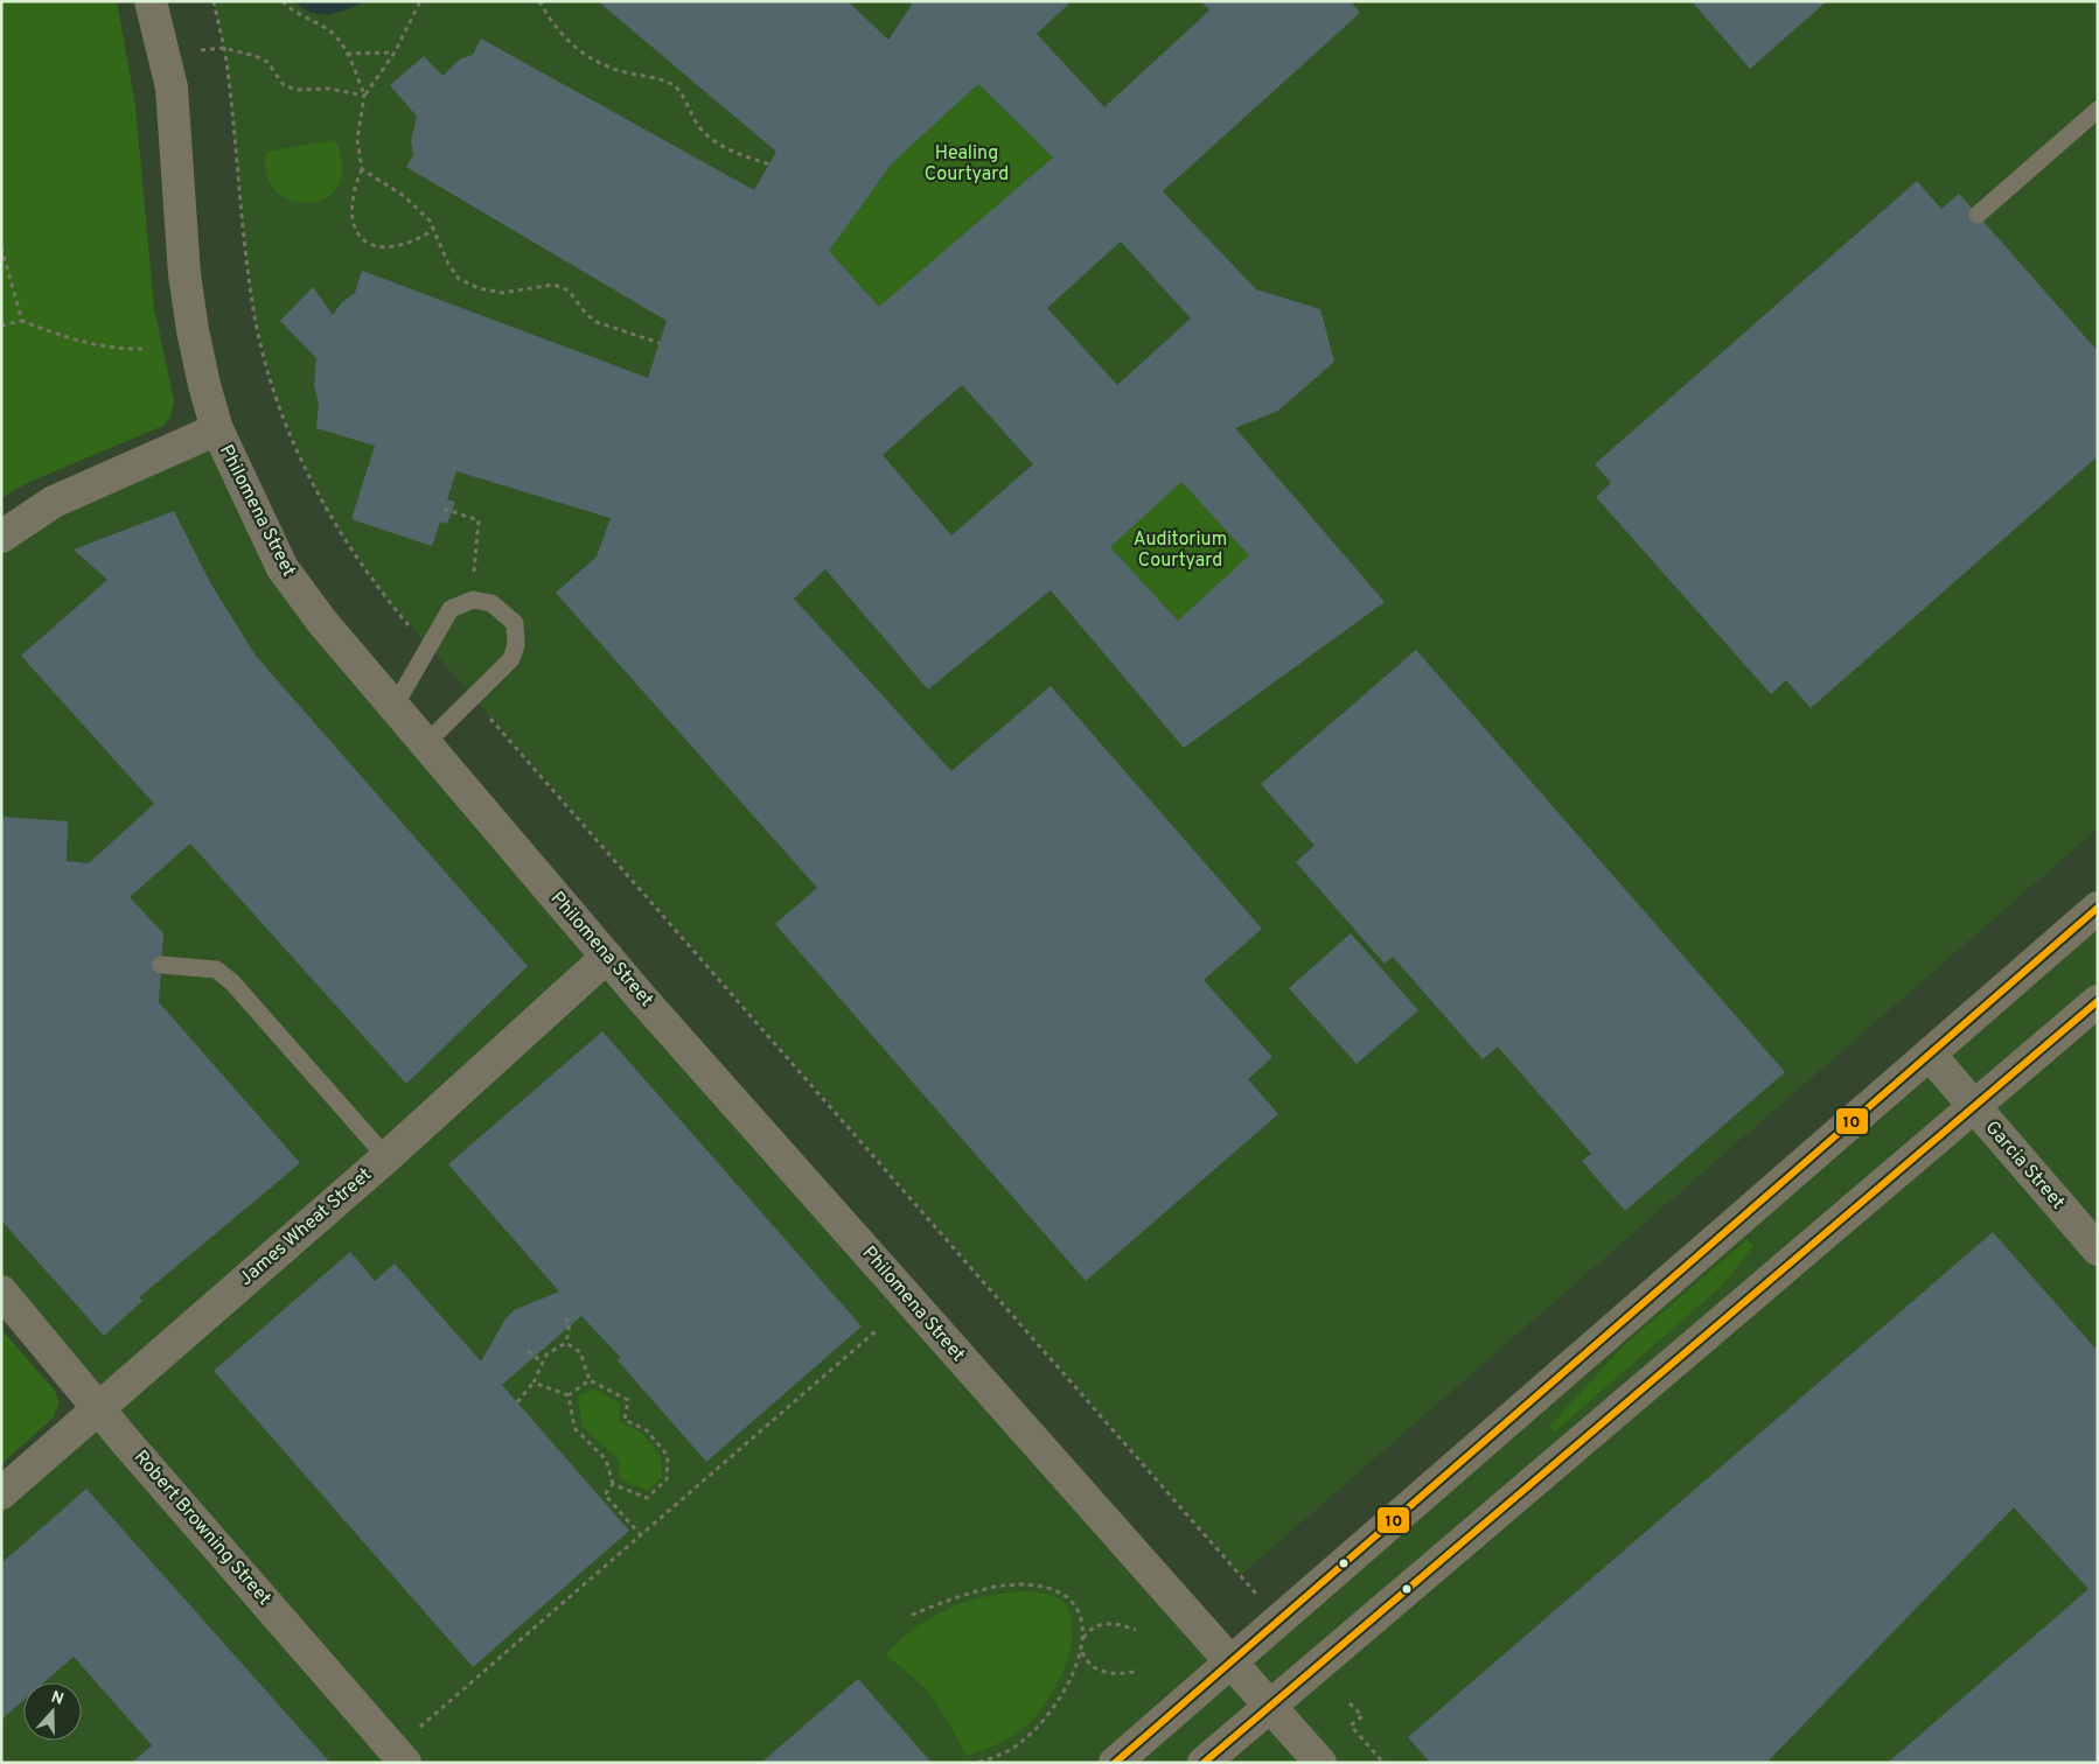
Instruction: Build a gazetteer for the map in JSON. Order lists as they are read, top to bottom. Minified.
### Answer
{"streets":{"street":["Philomena Street","Garcia Street","James Wheat Street","Robert Browning Street"]},"crossings":[["Philomena Street","James Wheat Street"],["James Wheat Street","Robert Browning Street"]],"parks":["Healing Courtyard","Auditorium Courtyard"],"lines":["transit line 10"],"north":"top"}
